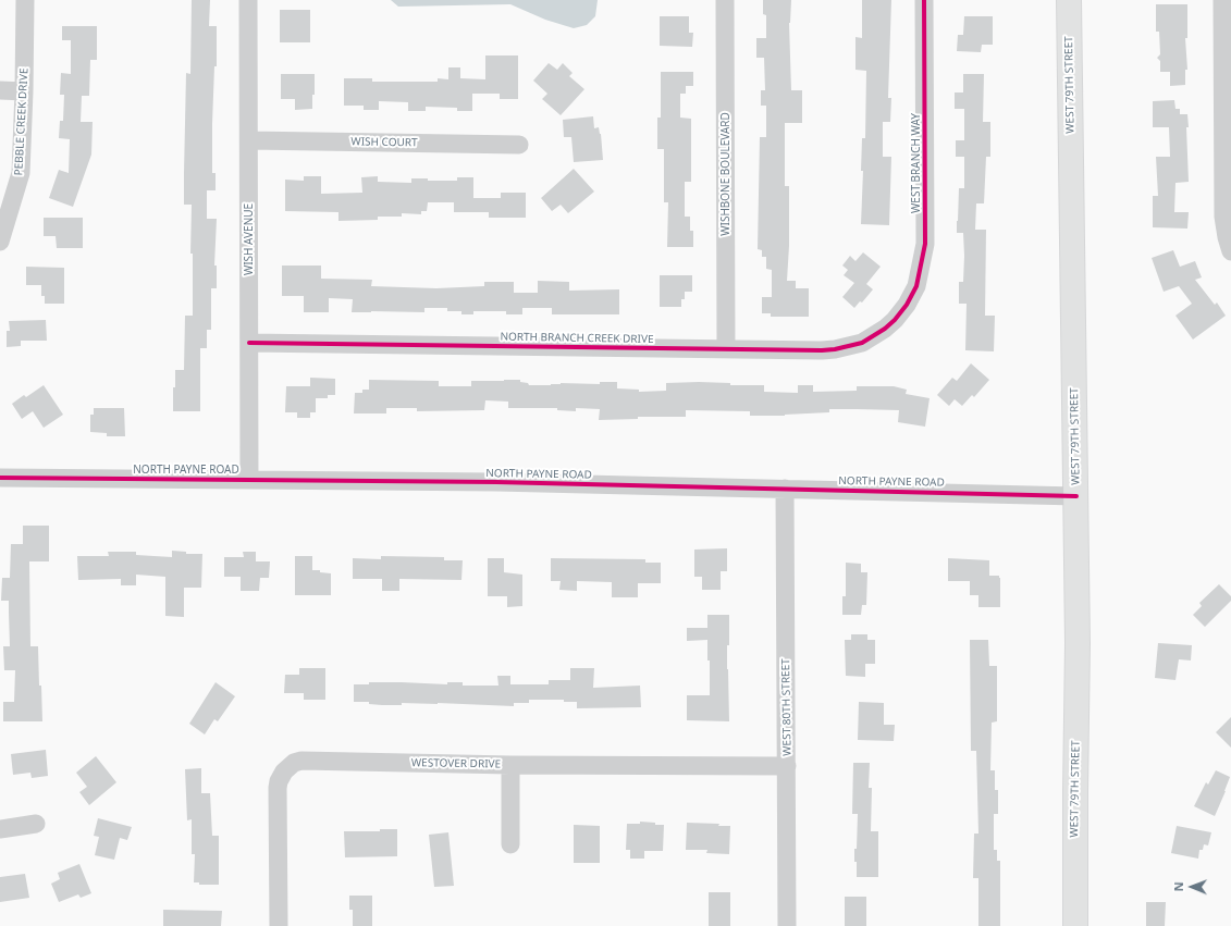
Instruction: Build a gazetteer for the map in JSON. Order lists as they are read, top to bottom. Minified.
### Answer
{"streets":{"main road":["WEST 79TH STREET"],"street":["PEBBLE CREEK DRIVE","WISH COURT","WEST BRANCH WAY","WISHBONE BOULEVARD","WISH AVENUE","NORTH BRANCH CREEK DRIVE","NORTH PAYNE ROAD","WEST 80TH STREET","WESTOVER DRIVE"]},"crossings":[["WEST 79TH STREET","NORTH PAYNE ROAD"],["WISH COURT","WISH AVENUE"],["WEST BRANCH WAY","NORTH BRANCH CREEK DRIVE"],["WISHBONE BOULEVARD","NORTH BRANCH CREEK DRIVE"],["WISH AVENUE","NORTH BRANCH CREEK DRIVE"],["WISH AVENUE","NORTH PAYNE ROAD"],["NORTH PAYNE ROAD","WEST 80TH STREET"],["WEST 80TH STREET","WESTOVER DRIVE"]],"north":"left"}
